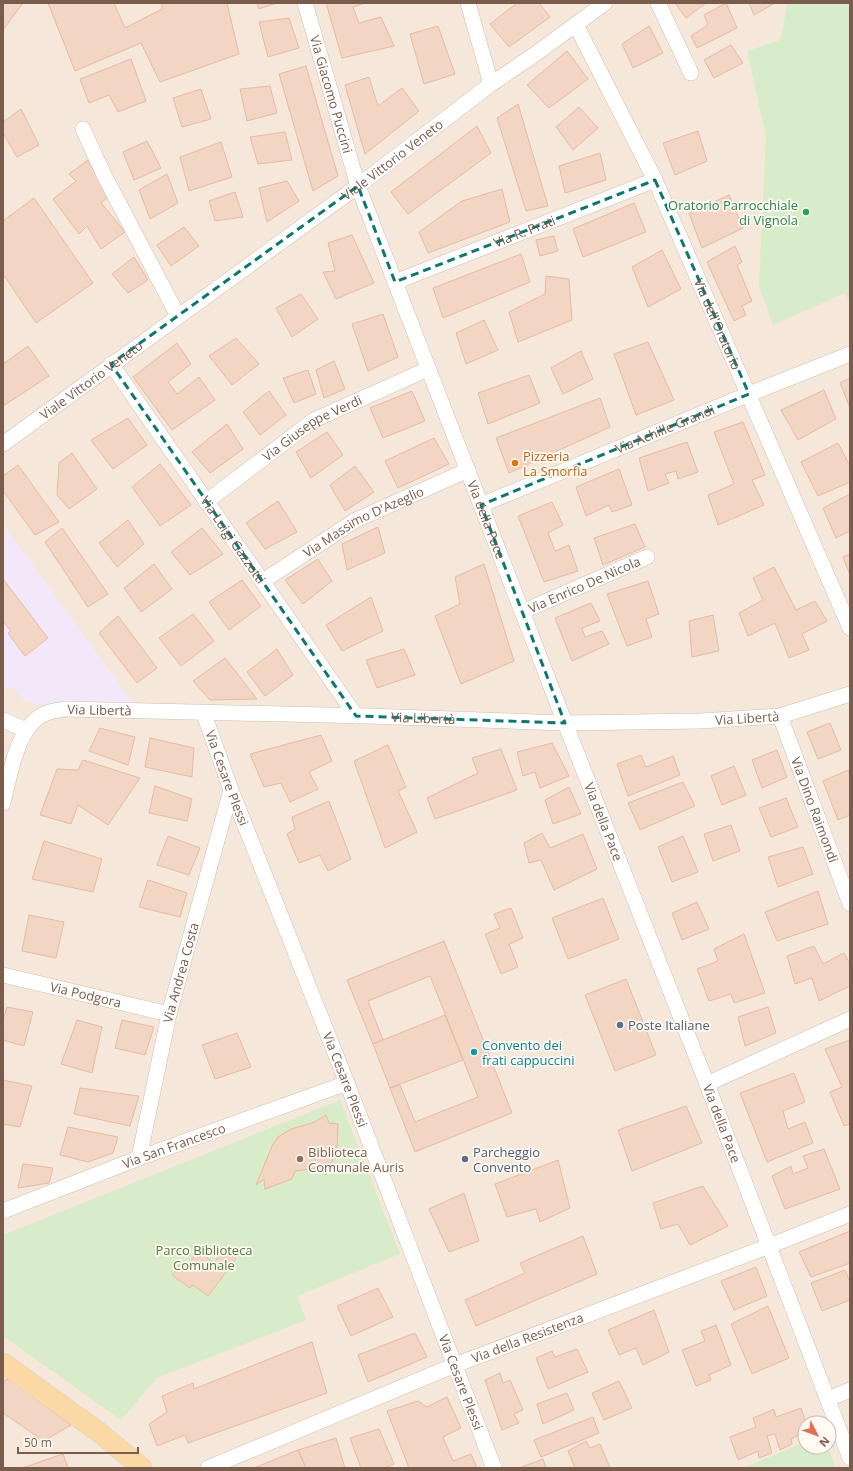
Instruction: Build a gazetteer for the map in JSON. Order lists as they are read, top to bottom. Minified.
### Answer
{"streets":{"street":["Via Giacomo Puccini","Viale Vittorio Veneto","Via R. Prati","Via dell'Oratorio","Via Achille Grandi","Via Giuseppe Verdi","Via della Pace","Via Massimo D'Azeglio","Via Luigi Gazzotti","Via Enrico De Nicola","Via Libertà","Via Cesare Plessi","Via Dino Raimondi","Via Andrea Costa","Via Podgora","Via San Francesco","Via della Resistenza"]},"crossings":[["Via Giacomo Puccini","Viale Vittorio Veneto"],["Via Giacomo Puccini","Via della Pace"],["Viale Vittorio Veneto","Via dell'Oratorio"],["Viale Vittorio Veneto","Via della Pace"],["Viale Vittorio Veneto","Via Luigi Gazzotti"],["Via R. Prati","Via dell'Oratorio"],["Via R. Prati","Via della Pace"],["Via dell'Oratorio","Via Achille Grandi"],["Via Achille Grandi","Via della Pace"],["Via Giuseppe Verdi","Via della Pace"],["Via Giuseppe Verdi","Via Luigi Gazzotti"],["Via della Pace","Via Massimo D'Azeglio"],["Via della Pace","Via Enrico De Nicola"],["Via della Pace","Via Libertà"],["Via della Pace","Via della Resistenza"],["Via Massimo D'Azeglio","Via Luigi Gazzotti"],["Via Luigi Gazzotti","Via Libertà"],["Via Libertà","Via Cesare Plessi"],["Via Libertà","Via Dino Raimondi"],["Via Cesare Plessi","Via Andrea Costa"],["Via Cesare Plessi","Via San Francesco"],["Via Cesare Plessi","Via della Resistenza"],["Via Andrea Costa","Via Podgora"],["Via Andrea Costa","Via San Francesco"]],"parks":["Parco Biblioteca Comunale"],"places":["Oratorio Parrocchiale di Vignola","Pizzeria La Smorfia","Poste Italiane","Convento dei frati cappuccini","Biblioteca Comunale Auris","Parcheggio Convento"],"scale_bar":"50 m","north":"bottom right"}
